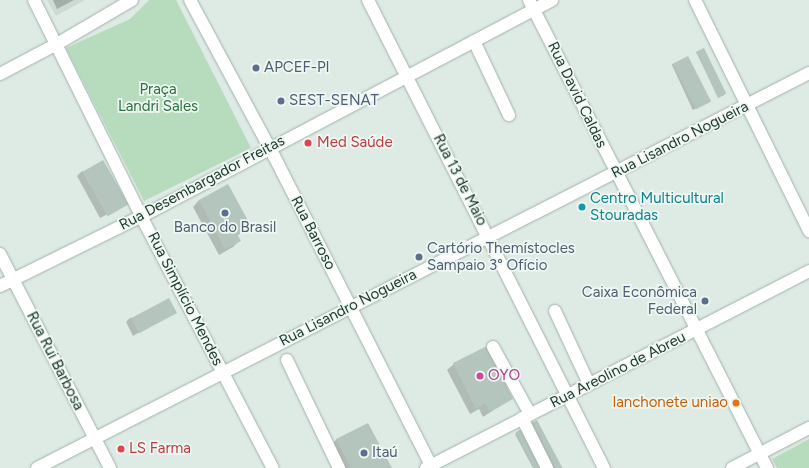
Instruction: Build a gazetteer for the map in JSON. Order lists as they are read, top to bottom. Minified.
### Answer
{"streets":{"street":["Rua David Caldas","Rua Lisandro Nogueira","Rua 13 de Maio","Rua Desembargador Freitas","Rua Barroso","Rua Simplício Mendes","Rua Rui Barbosa","Rua Areolino de Abreu"]},"crossings":[["Rua David Caldas","Rua Lisandro Nogueira"],["Rua David Caldas","Rua Desembargador Freitas"],["Rua David Caldas","Rua Areolino de Abreu"],["Rua Lisandro Nogueira","Rua 13 de Maio"],["Rua Lisandro Nogueira","Rua Barroso"],["Rua Lisandro Nogueira","Rua Simplício Mendes"],["Rua Lisandro Nogueira","Rua Rui Barbosa"],["Rua 13 de Maio","Rua Desembargador Freitas"],["Rua 13 de Maio","Rua Areolino de Abreu"],["Rua Desembargador Freitas","Rua Barroso"],["Rua Desembargador Freitas","Rua Simplício Mendes"],["Rua Desembargador Freitas","Rua Rui Barbosa"],["Rua Barroso","Rua Areolino de Abreu"]],"parks":["Praça Landri Sales"],"places":["APCEF-PI","SEST-SENAT","Med Saúde","Centro Multicultural Stouradas","Banco do Brasil","Cartório Themístocles Sampaio 3° Ofício","Caixa Econômica Federal","OYO","lanchonete uniao","LS Farma","Itaú"]}
